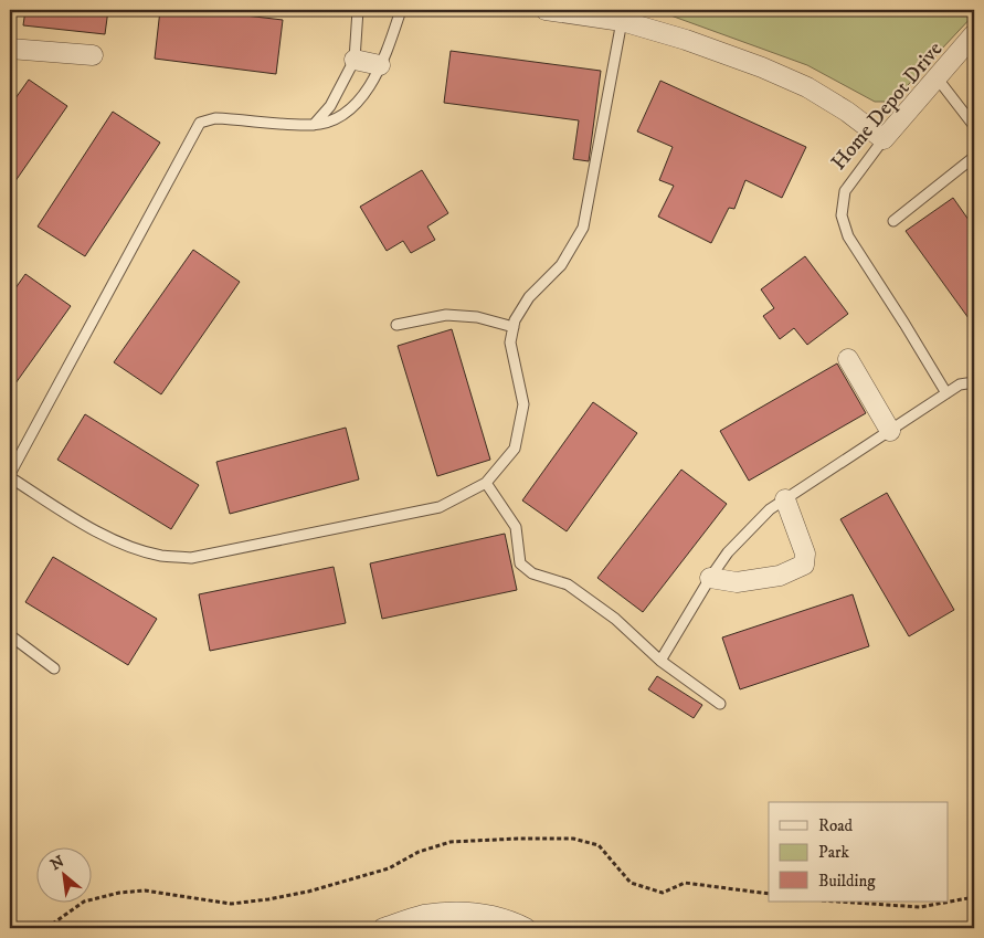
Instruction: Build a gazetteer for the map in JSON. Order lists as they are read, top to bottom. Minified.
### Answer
{"streets":{"street":["Home Depot Drive"]},"legend":["Road","Park","Building"],"north":"top left"}
